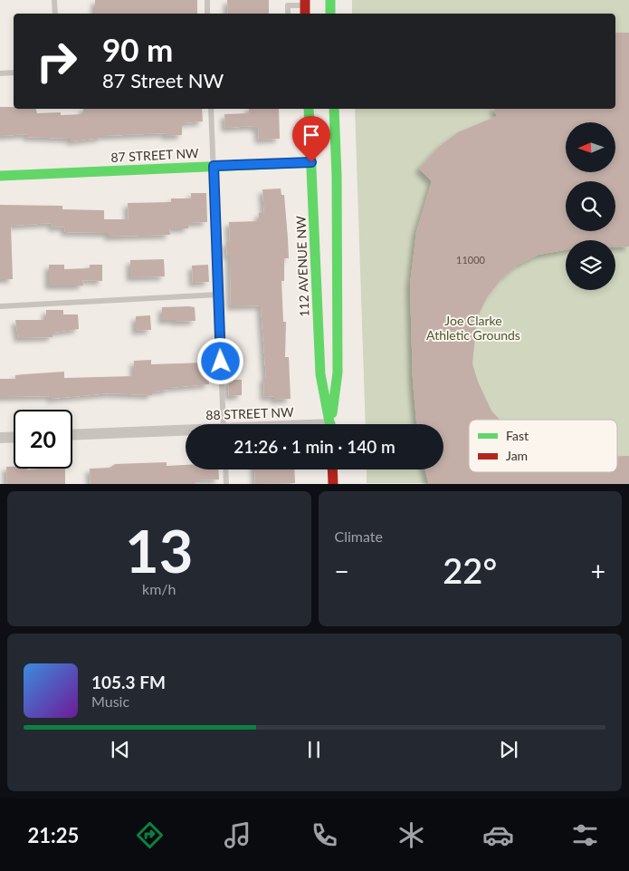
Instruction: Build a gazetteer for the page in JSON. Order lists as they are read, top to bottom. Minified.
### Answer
{"streets":{"main road":["87 STREET NW","112 AVENUE NW"],"street":["88 STREET NW"]},"crossings":[["87 STREET NW","112 AVENUE NW"]],"parks":["Joe Clarke Athletic Grounds"],"house_numbers":["11000"],"legend":["Fast","Jam"],"north":"left","page":{"turn":["90 m","87 Street NW"],"limit":"20","trip":"21:26 · 1 min · 140 m","tile":[["13","km/h"],"Climate"],"heat":["−","22°","+"],"song":["105.3 FM","Music"],"tabs":"21:25"}}
